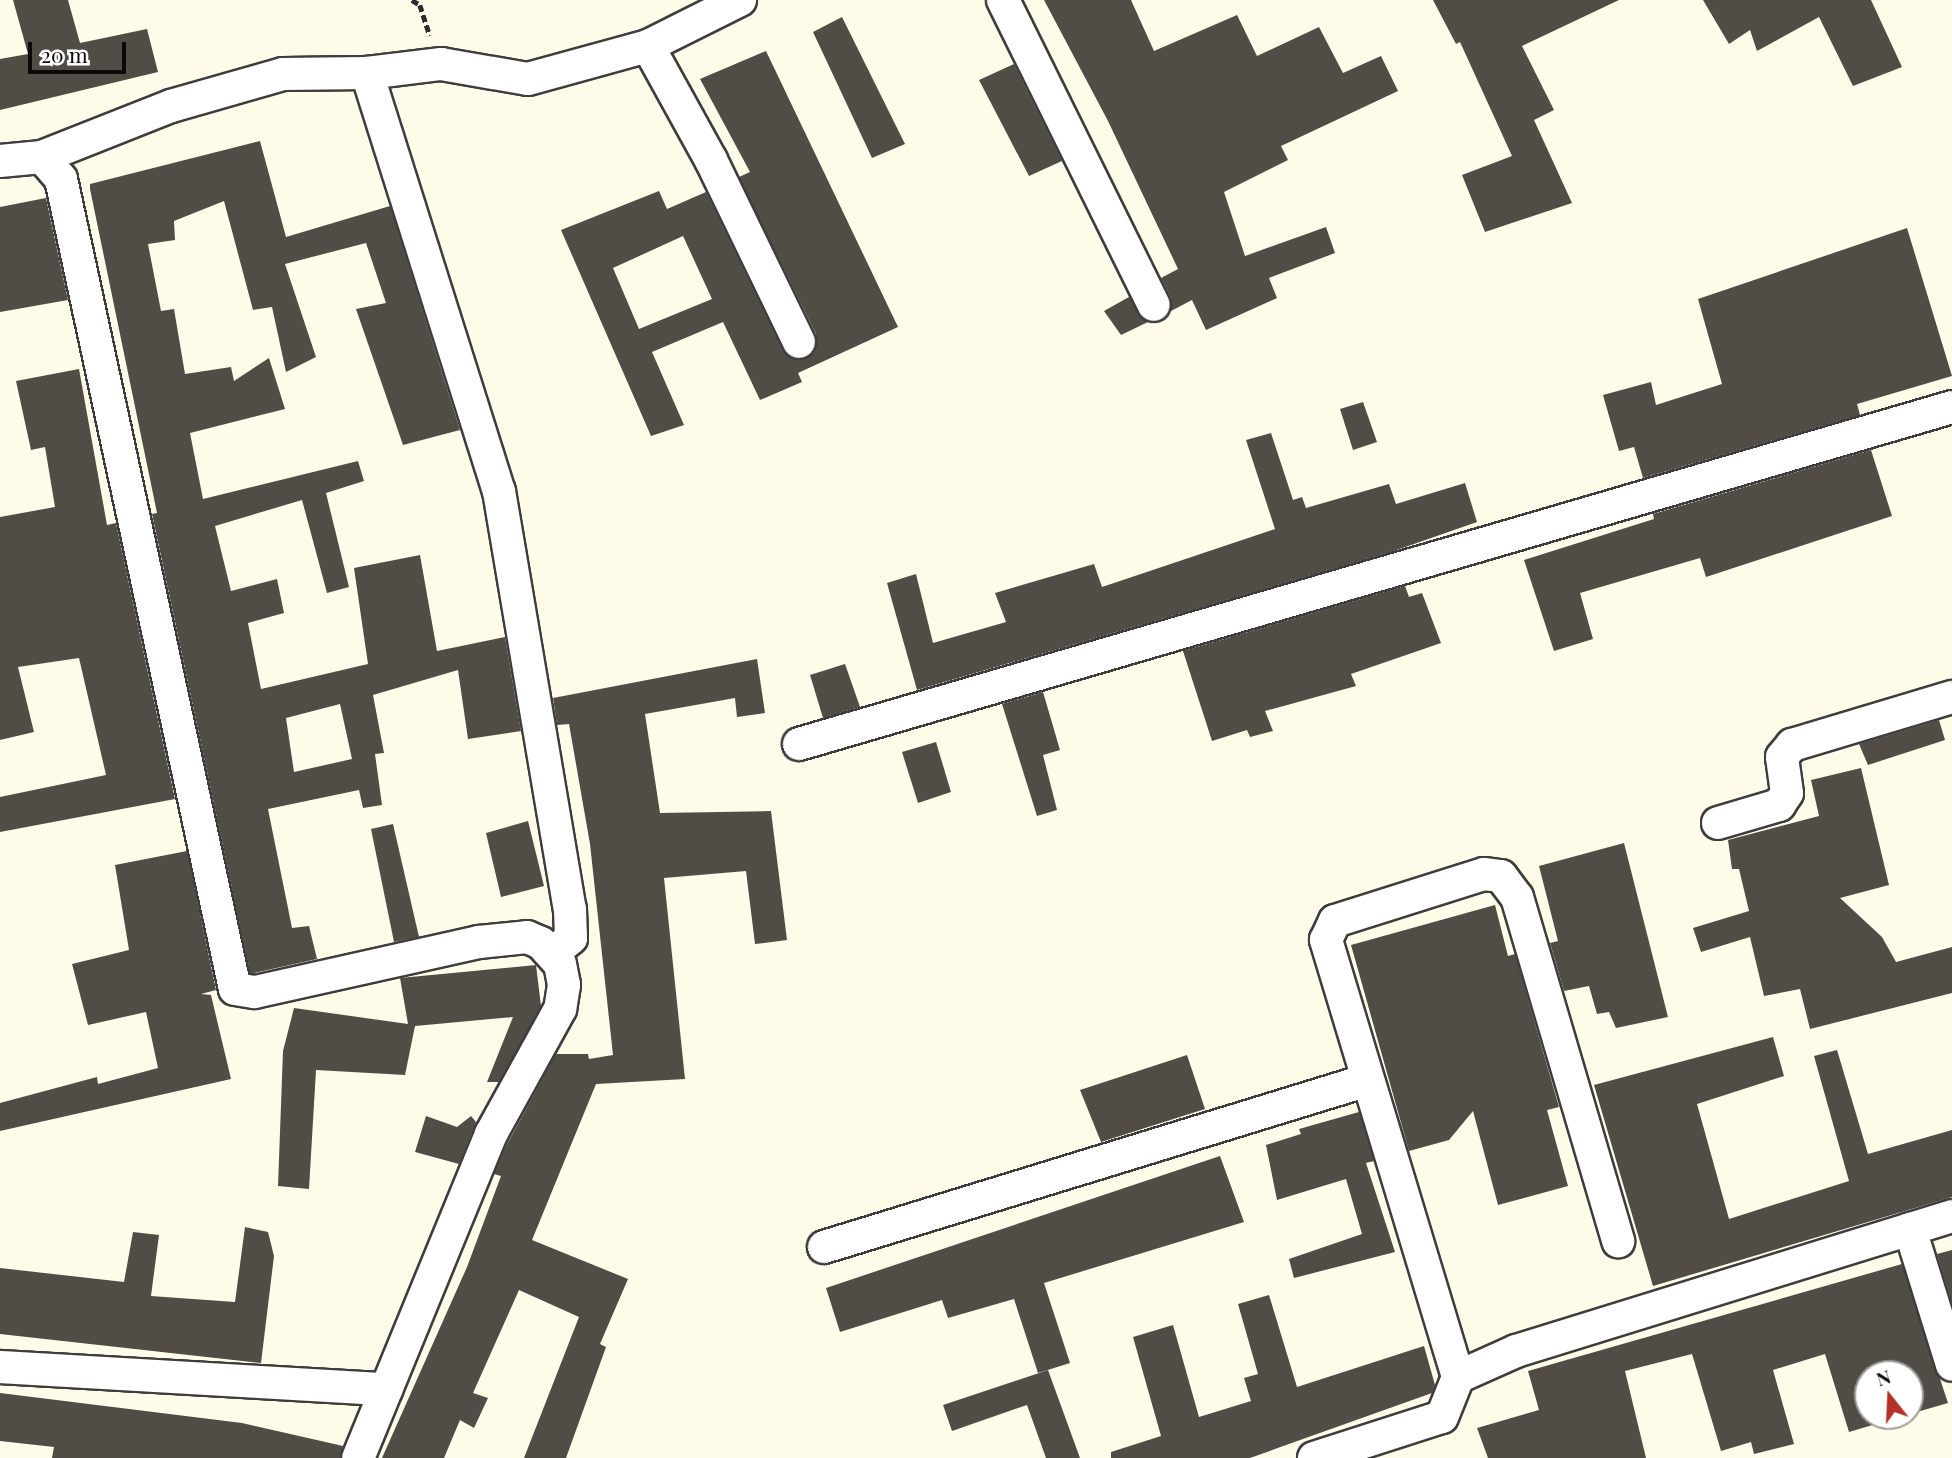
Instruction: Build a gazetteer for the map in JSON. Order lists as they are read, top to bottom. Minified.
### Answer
{"scale_bar":"20 m","north":"top"}
